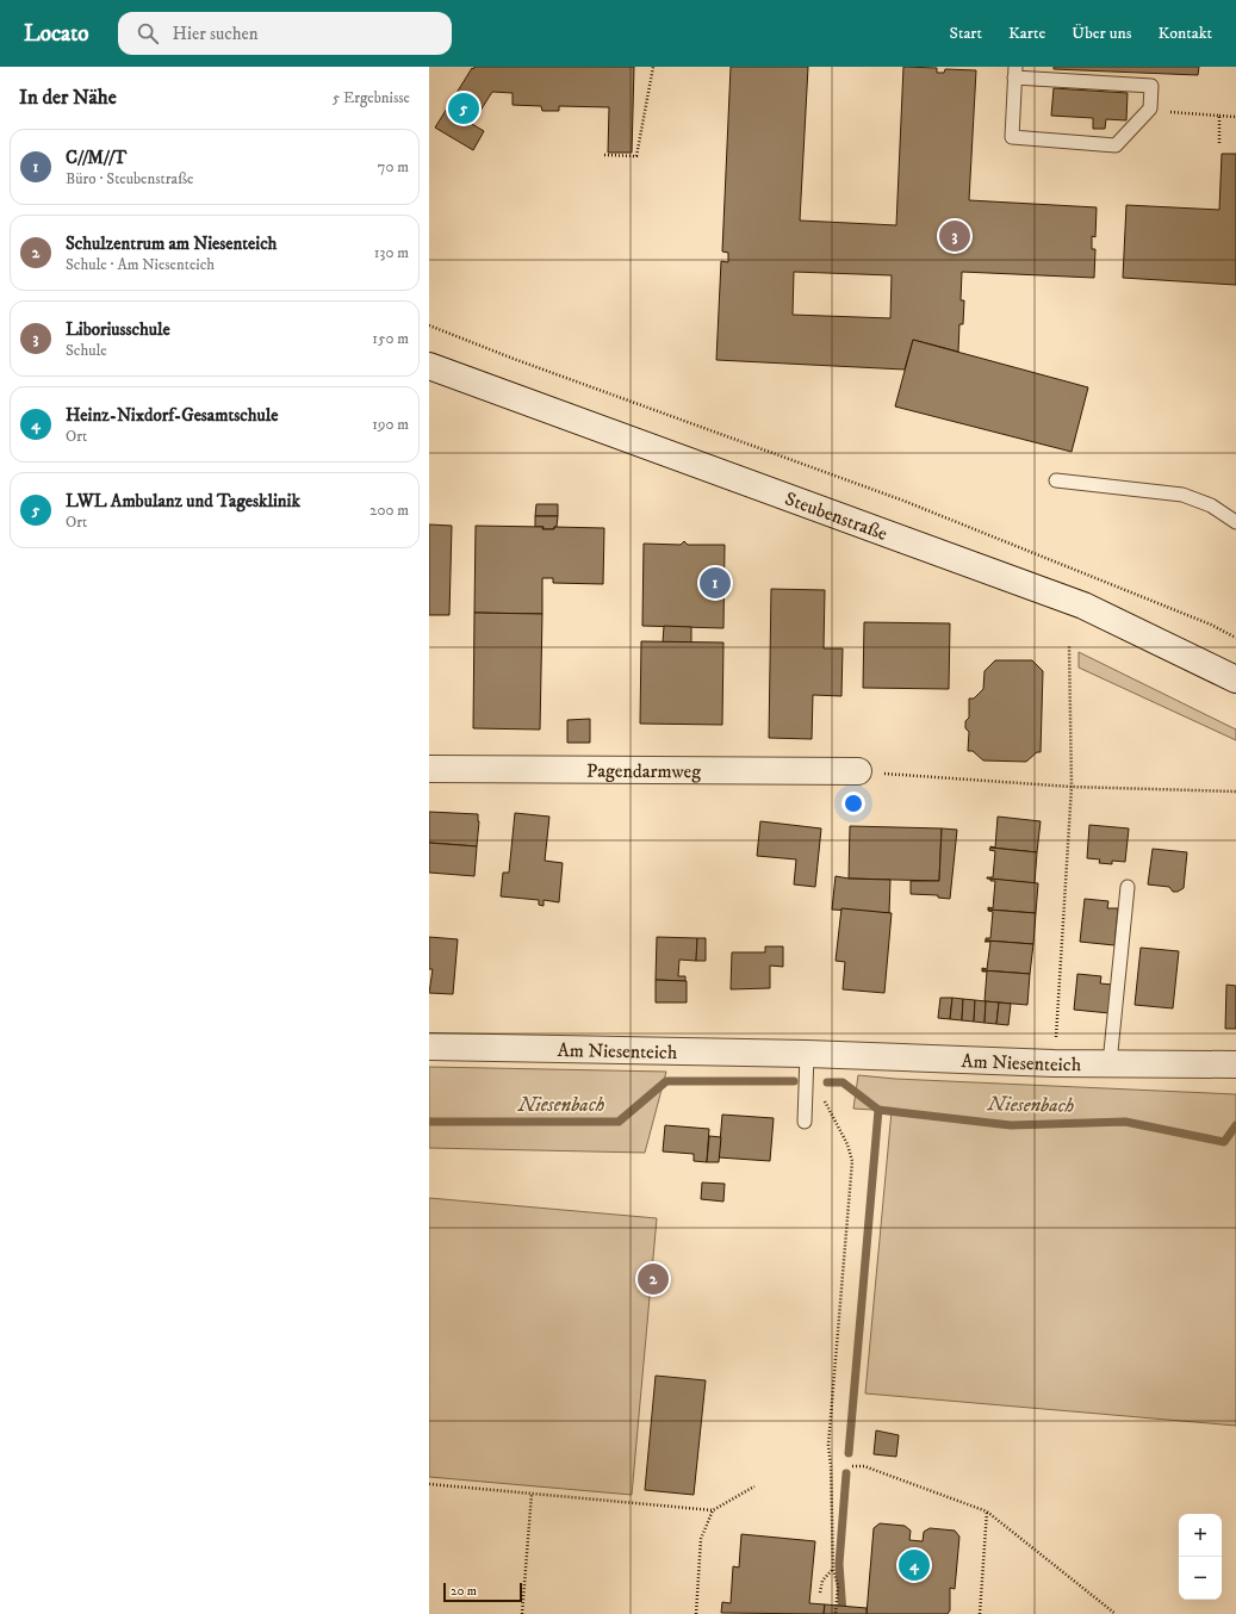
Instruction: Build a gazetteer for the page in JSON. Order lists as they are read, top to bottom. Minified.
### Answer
{"streets":{"street":["Steubenstraße","Pagendarmweg","Am Niesenteich"]},"water":["Niesenbach"],"scale_bar":"20 m","page":{"header":"Locato","search":"Hier suchen","nav":["Start","Karte","Über uns","Kontakt"],"heading":["In der Nähe","5 Ergebnisse"],"pins":["5","3","1","2","4"],"list":[{"mark":"1","name":"C//M//T","note":"Büro · Steubenstraße","value":"70 m"},{"mark":"2","name":"Schulzentrum am Niesenteich","note":"Schule · Am Niesenteich","value":"130 m"},{"mark":"3","name":"Liboriusschule","note":"Schule","value":"150 m"},{"mark":"4","name":"Heinz-Nixdorf-Gesamtschule","note":"Ort","value":"190 m"},{"mark":"5","name":"LWL Ambulanz und Tagesklinik","note":"Ort","value":"200 m"}],"map_buttons":["+","−"],"scale":"20 m"}}
